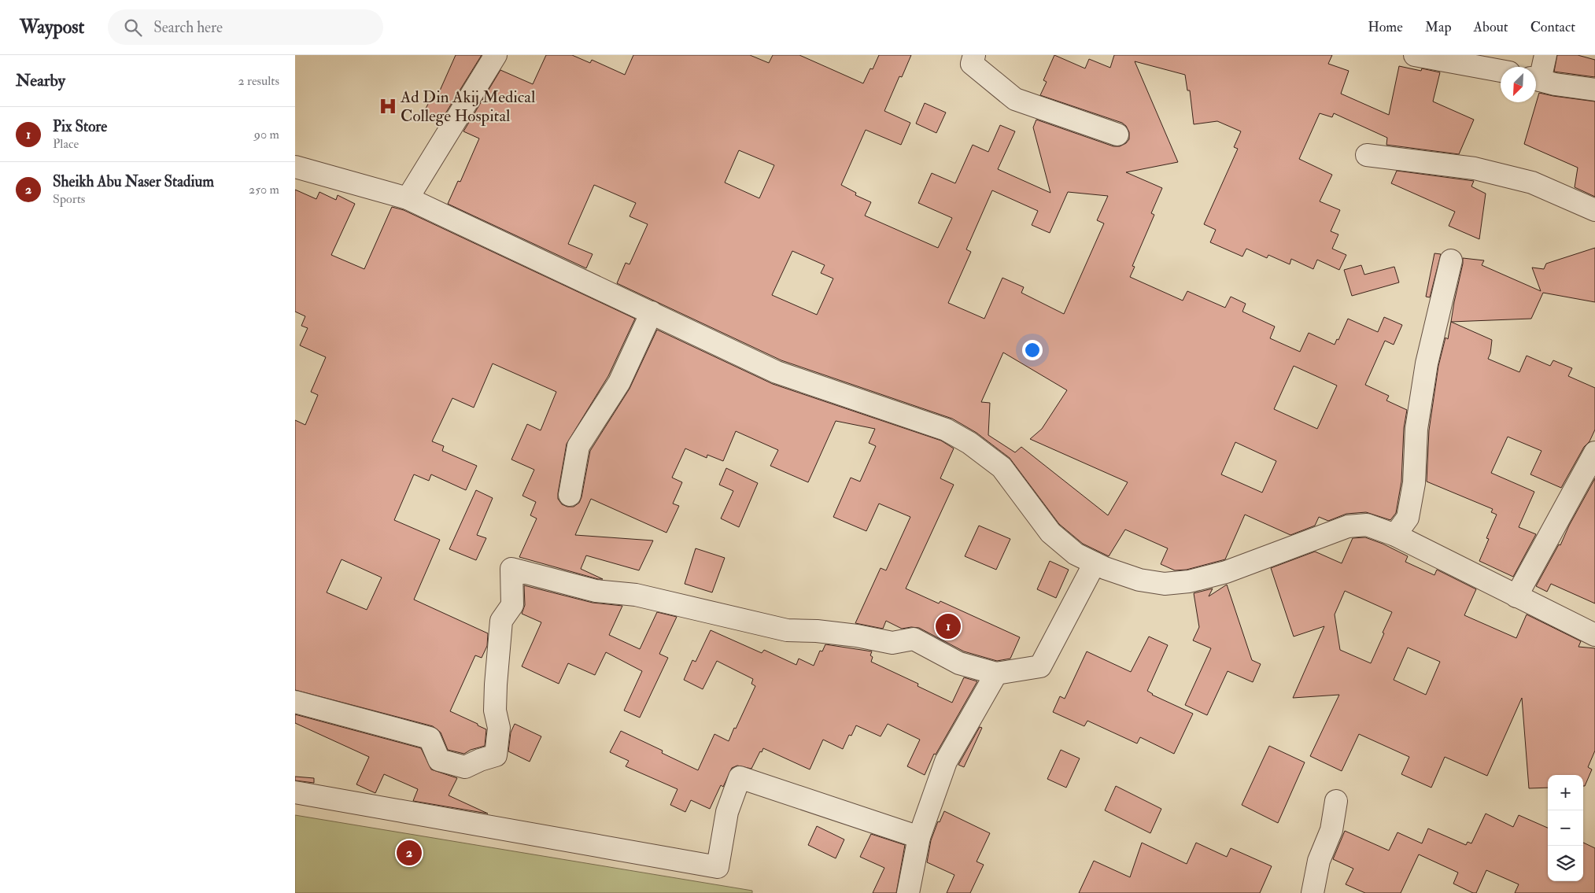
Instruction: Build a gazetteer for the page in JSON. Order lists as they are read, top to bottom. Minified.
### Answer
{"places":{"hospital":["Ad Din Akij Medical College Hospital"]},"north":"bottom left","page":{"header":"Waypost","search":"Search here","nav":["Home","Map","About","Contact"],"heading":["Nearby","2 results"],"list":[{"mark":"1","name":"Pix Store","note":"Place","value":"90 m"},{"mark":"2","name":"Sheikh Abu Naser Stadium","note":"Sports","value":"250 m"}],"pins":["1","2"],"map_buttons":["+","−"]}}
